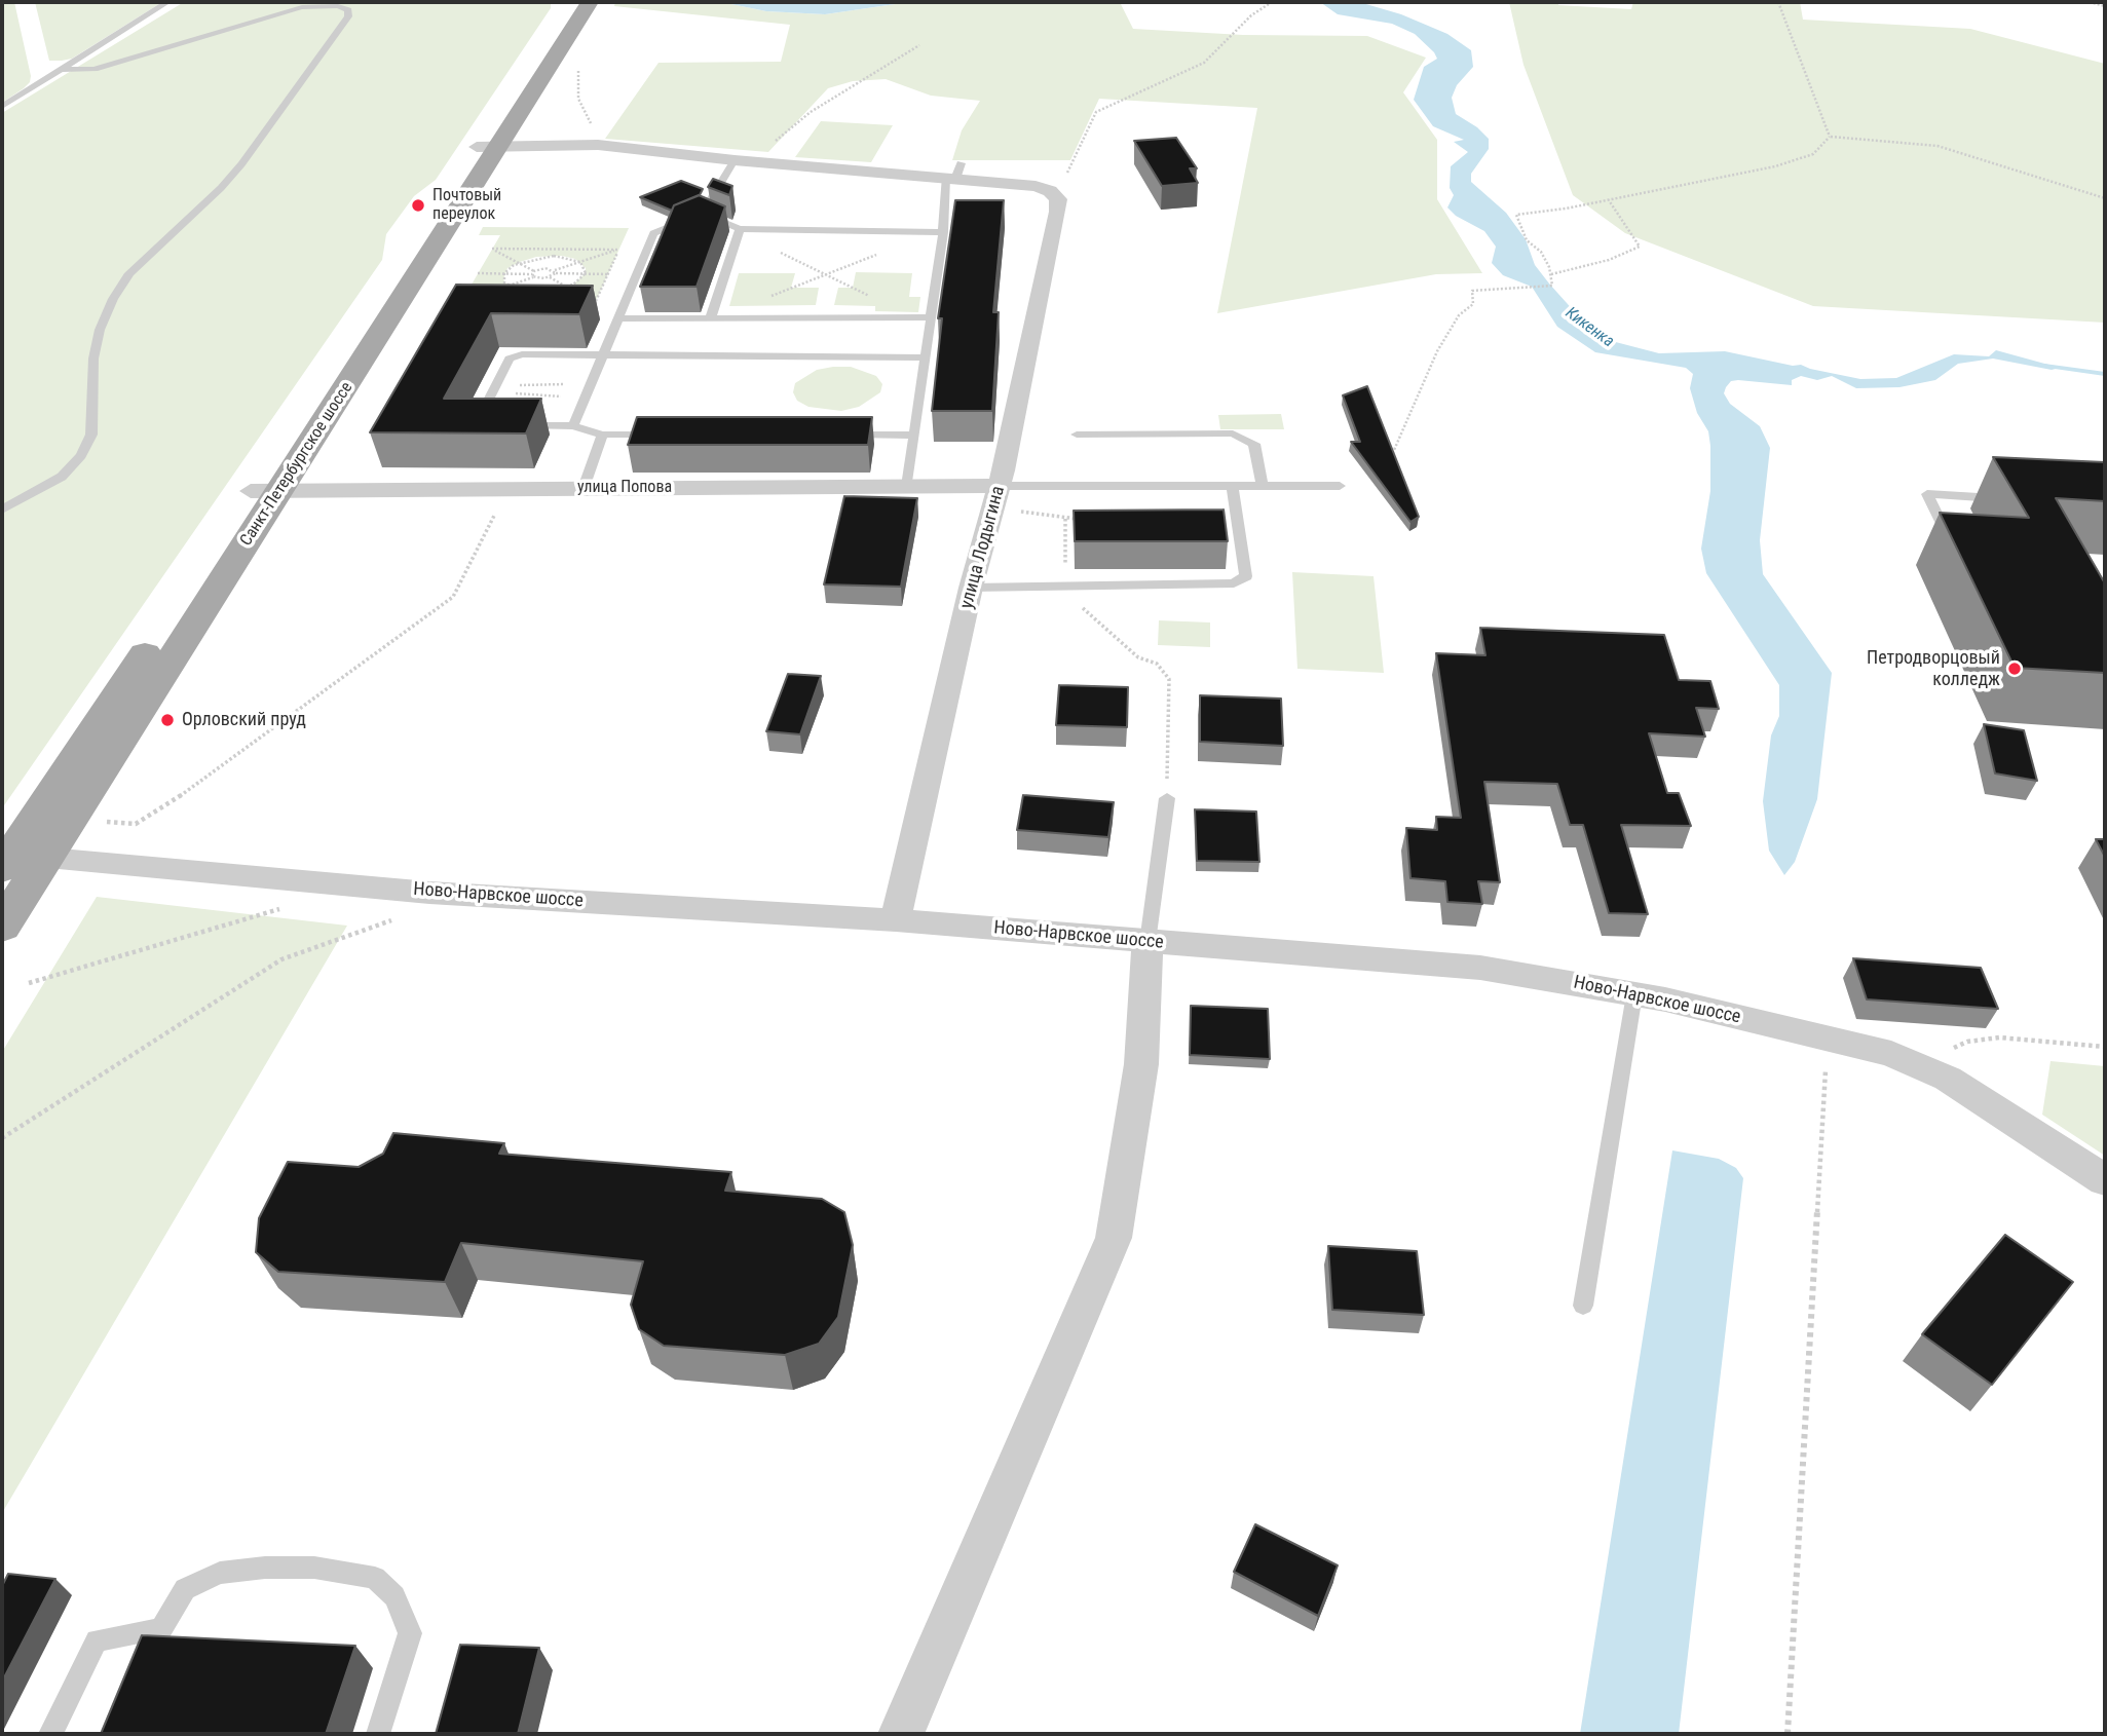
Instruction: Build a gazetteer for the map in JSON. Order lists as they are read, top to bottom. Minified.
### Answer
{"streets":{"main road":["Санкт-Петербургское шоссе"],"street":["улица Попова","улица Лодыгина","Ново-Нарвское шоссе"]},"crossings":[["Санкт-Петербургское шоссе","улица Попова"],["Санкт-Петербургское шоссе","Ново-Нарвское шоссе"],["улица Попова","улица Лодыгина"],["улица Лодыгина","Ново-Нарвское шоссе"]],"water":["Кикенка"],"places":["Почтовый переулок","Петродворцовый колледж","Орловский пруд"]}
